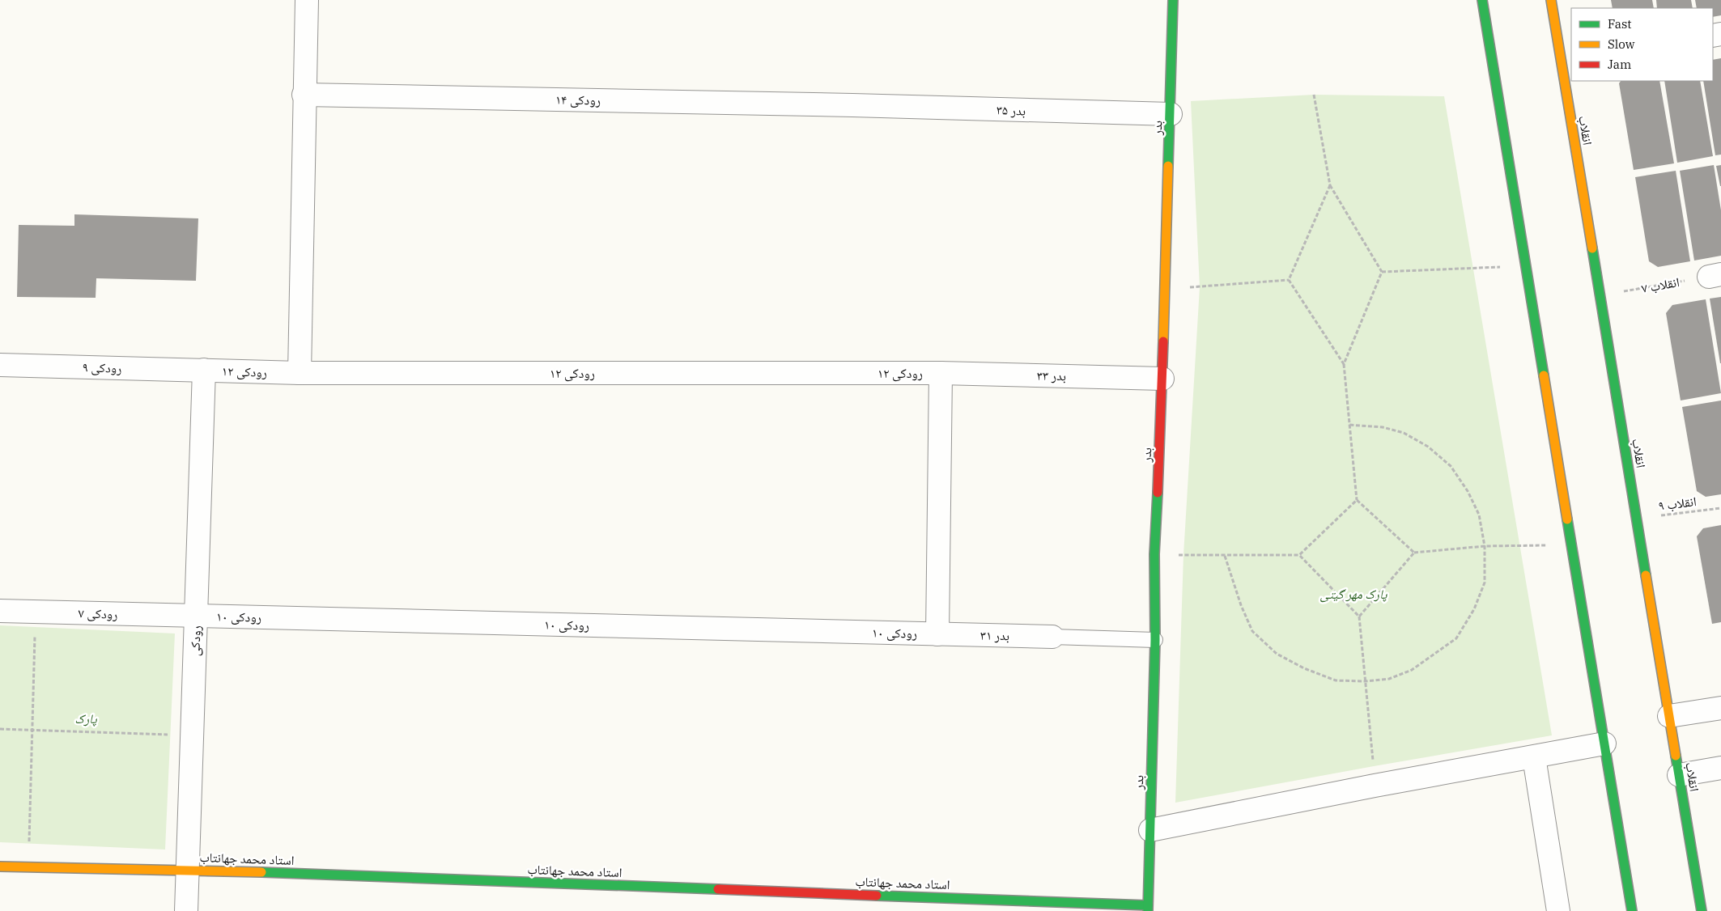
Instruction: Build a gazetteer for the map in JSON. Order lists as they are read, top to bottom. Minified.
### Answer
{"streets":{"street":["رودکی ۱۴","بدر ۳۵","بدر","انقلاب","رودکی ۹","رودکی ۱۲","بدر ۳۳","رودکی ۷","رودکی ۱۰","بدر ۳۱","رودکی","استاد محمد جهانتاب"],"path":["انقلاب ۷","انقلاب ۹"]},"crossings":[["رودکی ۱۴","بدر ۳۵"],["بدر ۳۵","بدر"],["بدر","بدر ۳۳"],["بدر","استاد محمد جهانتاب"],["انقلاب","انقلاب ۷"],["انقلاب","انقلاب ۹"],["رودکی ۹","رودکی ۱۲"],["رودکی ۹","رودکی"],["رودکی ۱۲","بدر ۳۳"],["رودکی ۱۲","رودکی"],["رودکی ۷","رودکی ۱۰"],["رودکی ۷","رودکی"],["رودکی ۱۰","بدر ۳۱"],["رودکی ۱۰","رودکی"],["رودکی","استاد محمد جهانتاب"]],"parks":["پارک مهر گیتی","پارک"],"legend":["Fast","Slow","Jam"]}
